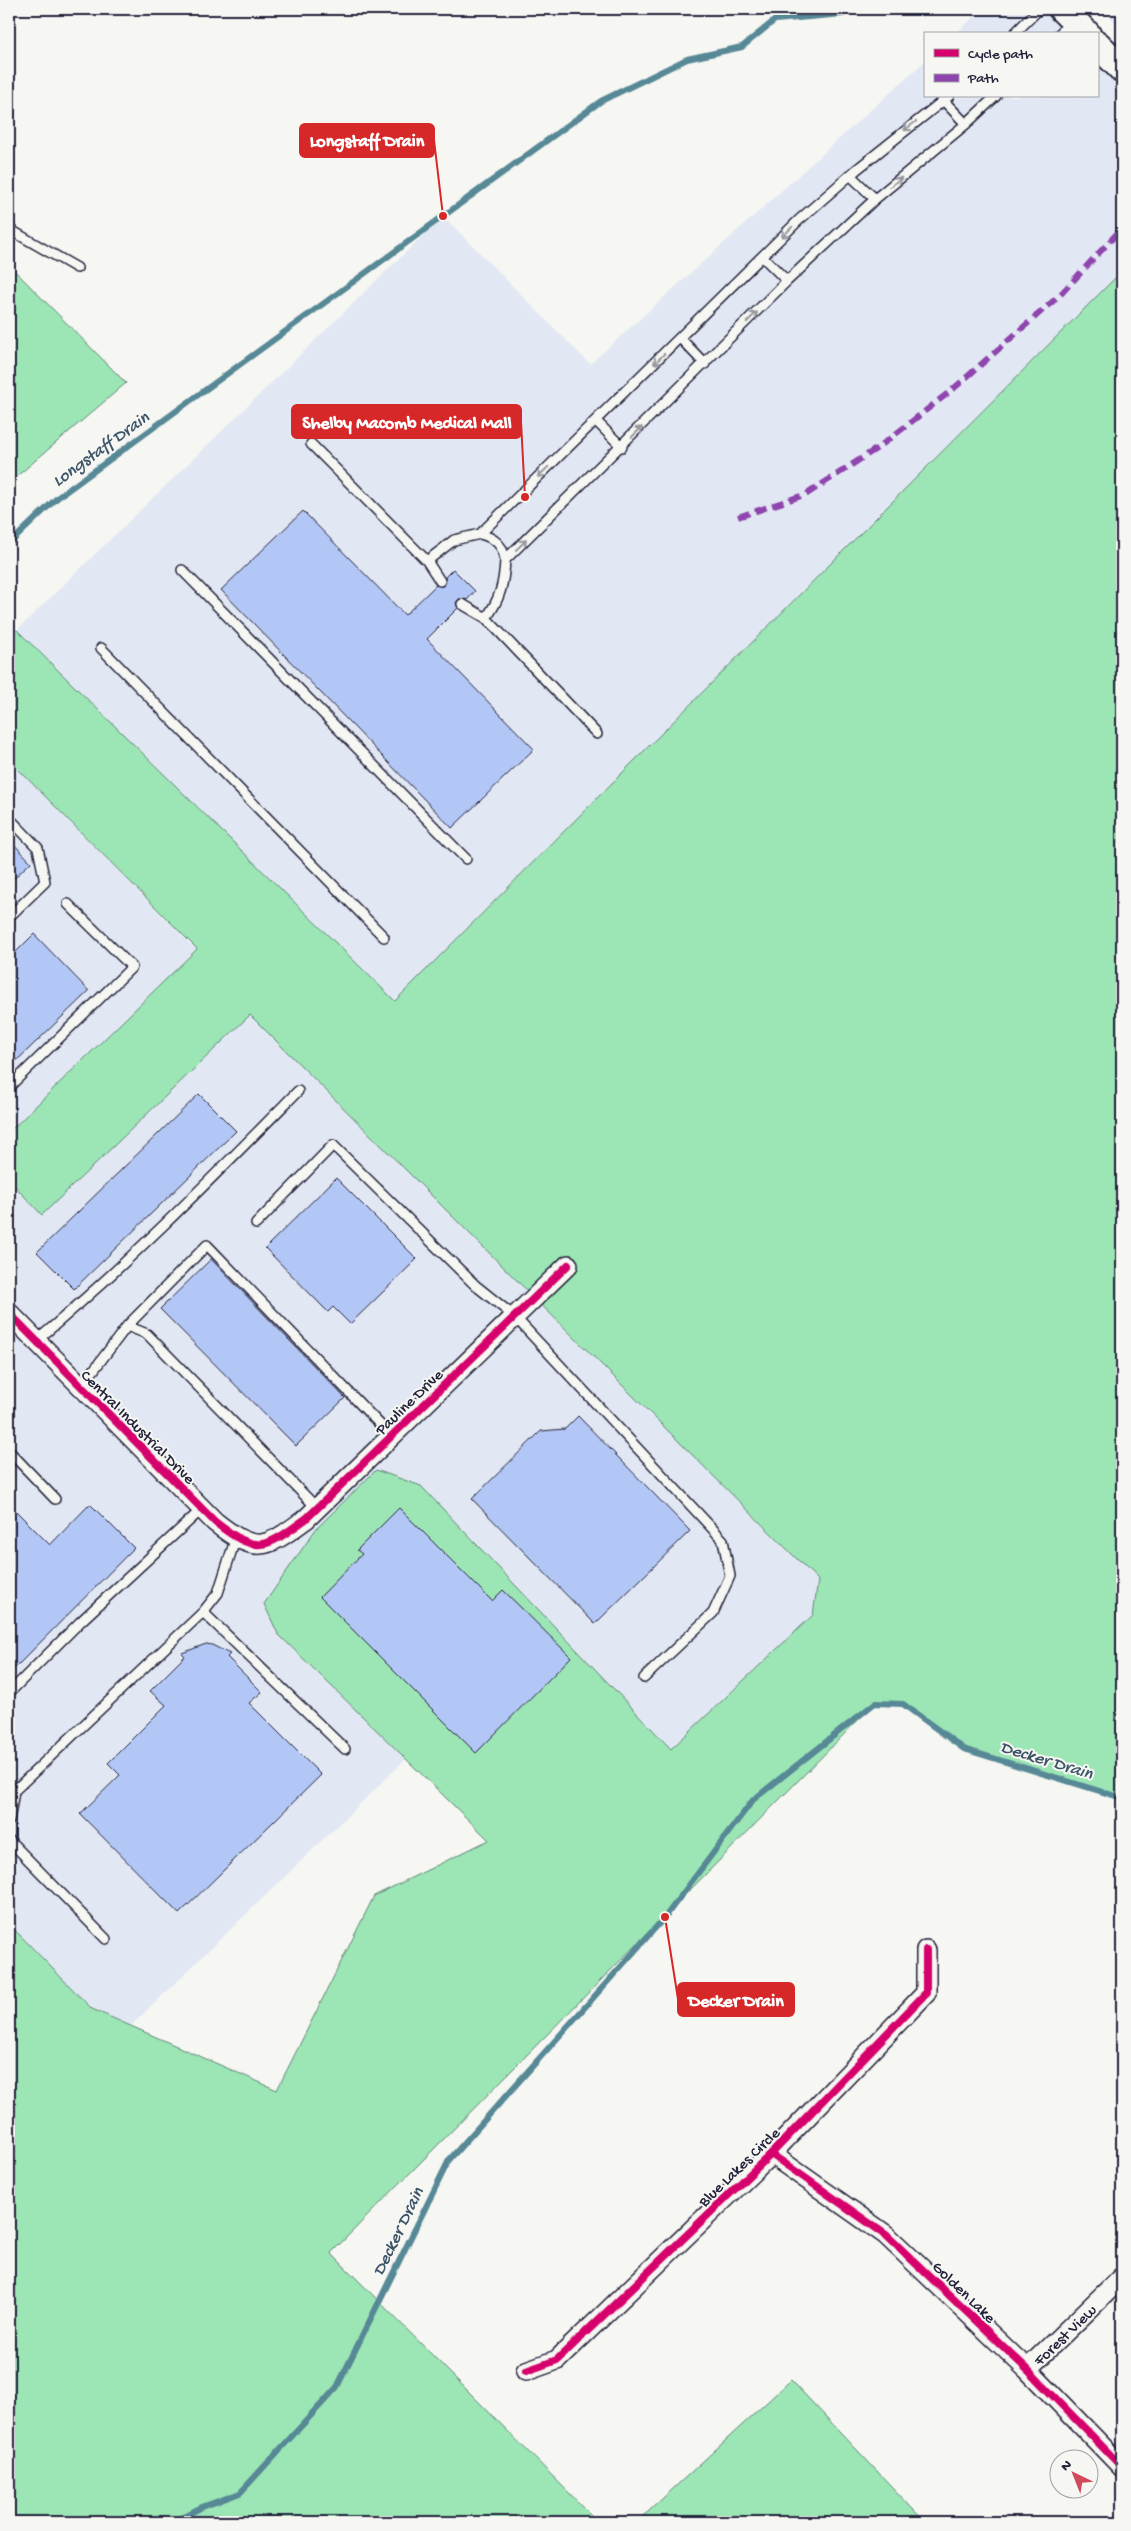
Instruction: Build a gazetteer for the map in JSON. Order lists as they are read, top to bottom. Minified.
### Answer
{"streets":{"street":["Pauline Drive","Central Industrial Drive","Blue Lakes Circle","Golden Lake","Forest View"]},"crossings":[["Pauline Drive","Central Industrial Drive"],["Blue Lakes Circle","Golden Lake"],["Golden Lake","Forest View"]],"water":["Longstaff Drain","Decker Drain"],"places":["Longstaff Drain","Shelby Macomb Medical Mall","Decker Drain"],"legend":["Cycle path","Path"],"north":"top left"}
